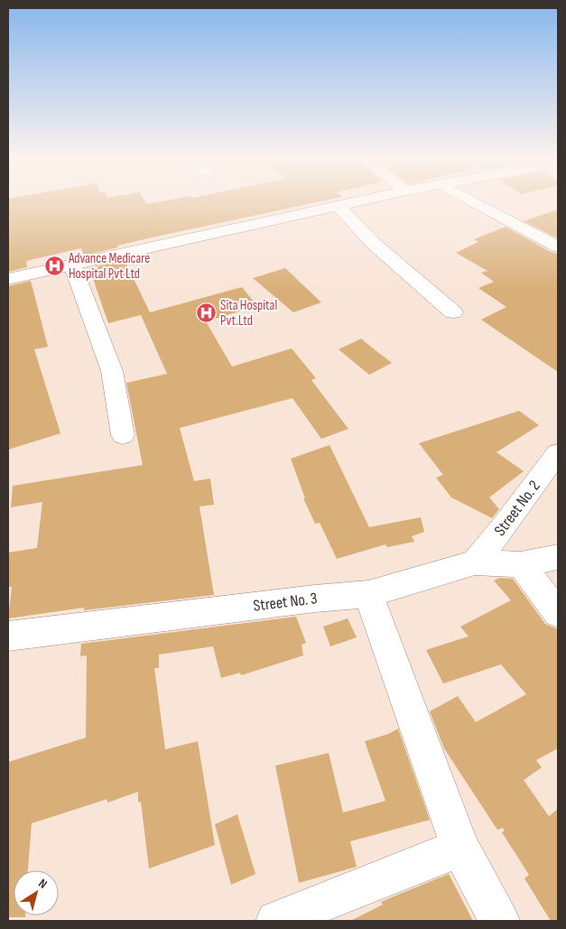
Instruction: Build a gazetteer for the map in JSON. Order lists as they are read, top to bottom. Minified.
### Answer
{"streets":{"street":["Street No. 2","Street No. 3"]},"crossings":[["Street No. 2","Street No. 3"]],"places":{"hospital":["Advance Medicare Hospital Pvt Ltd","Sita Hospital Pvt.Ltd"]},"north":"top right"}
